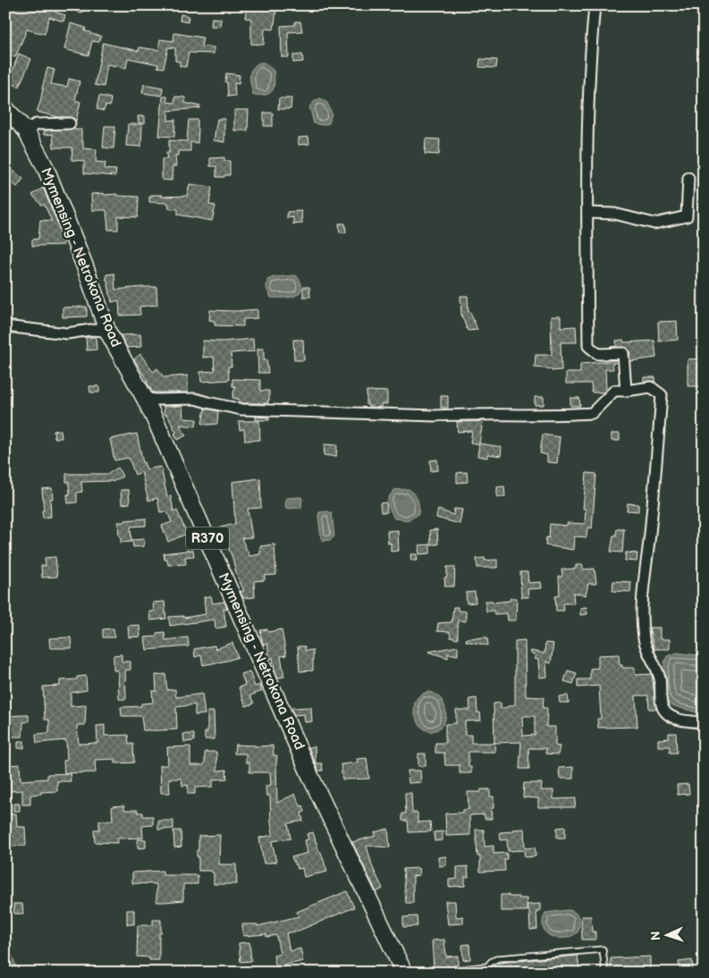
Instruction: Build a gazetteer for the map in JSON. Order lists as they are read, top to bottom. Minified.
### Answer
{"streets":{"main road":["Mymensing - Netrokona Road","R370"]},"north":"left"}
